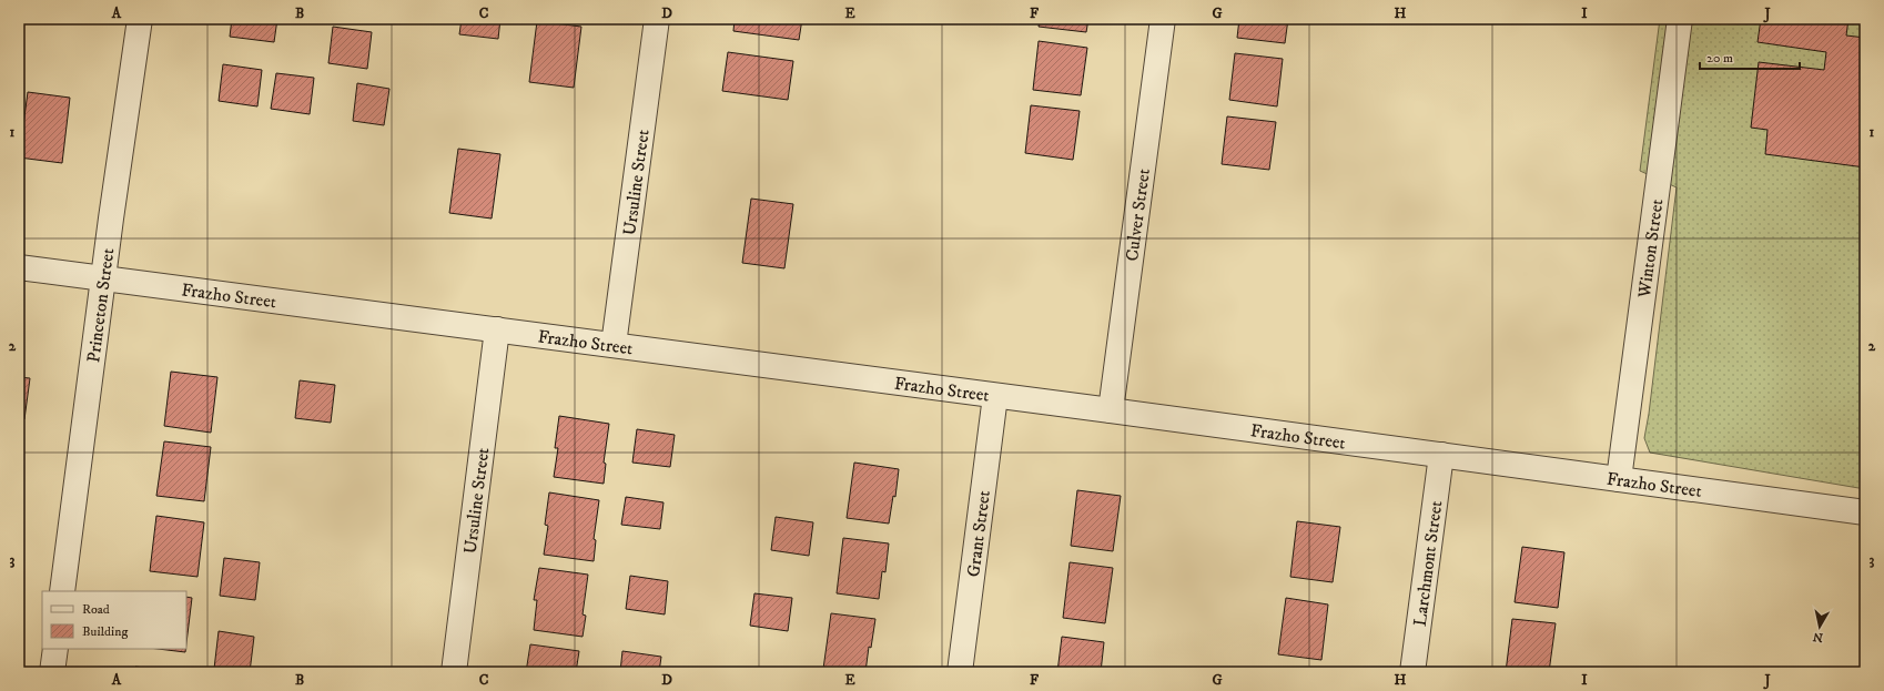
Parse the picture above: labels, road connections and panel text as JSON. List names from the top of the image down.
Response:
{
  "streets": {
    "street": [
      "Ursuline Street",
      "Culver Street",
      "Winton Street",
      "Frazho Street",
      "Princeton Street",
      "Grant Street",
      "Larchmont Street"
    ]
  },
  "crossings": [
    ["Ursuline Street", "Frazho Street"],
    ["Culver Street", "Frazho Street"],
    ["Winton Street", "Frazho Street"],
    ["Frazho Street", "Princeton Street"],
    ["Frazho Street", "Grant Street"],
    ["Frazho Street", "Larchmont Street"]
  ],
  "legend": ["Road", "Building"],
  "scale_bar": "20 m",
  "north": "bottom",
  "grid": {
    "columns": [
      "A",
      "B",
      "C",
      "D",
      "E",
      "F",
      "G",
      "H",
      "I",
      "J"
    ],
    "rows": ["1", "2", "3"]
  }
}
